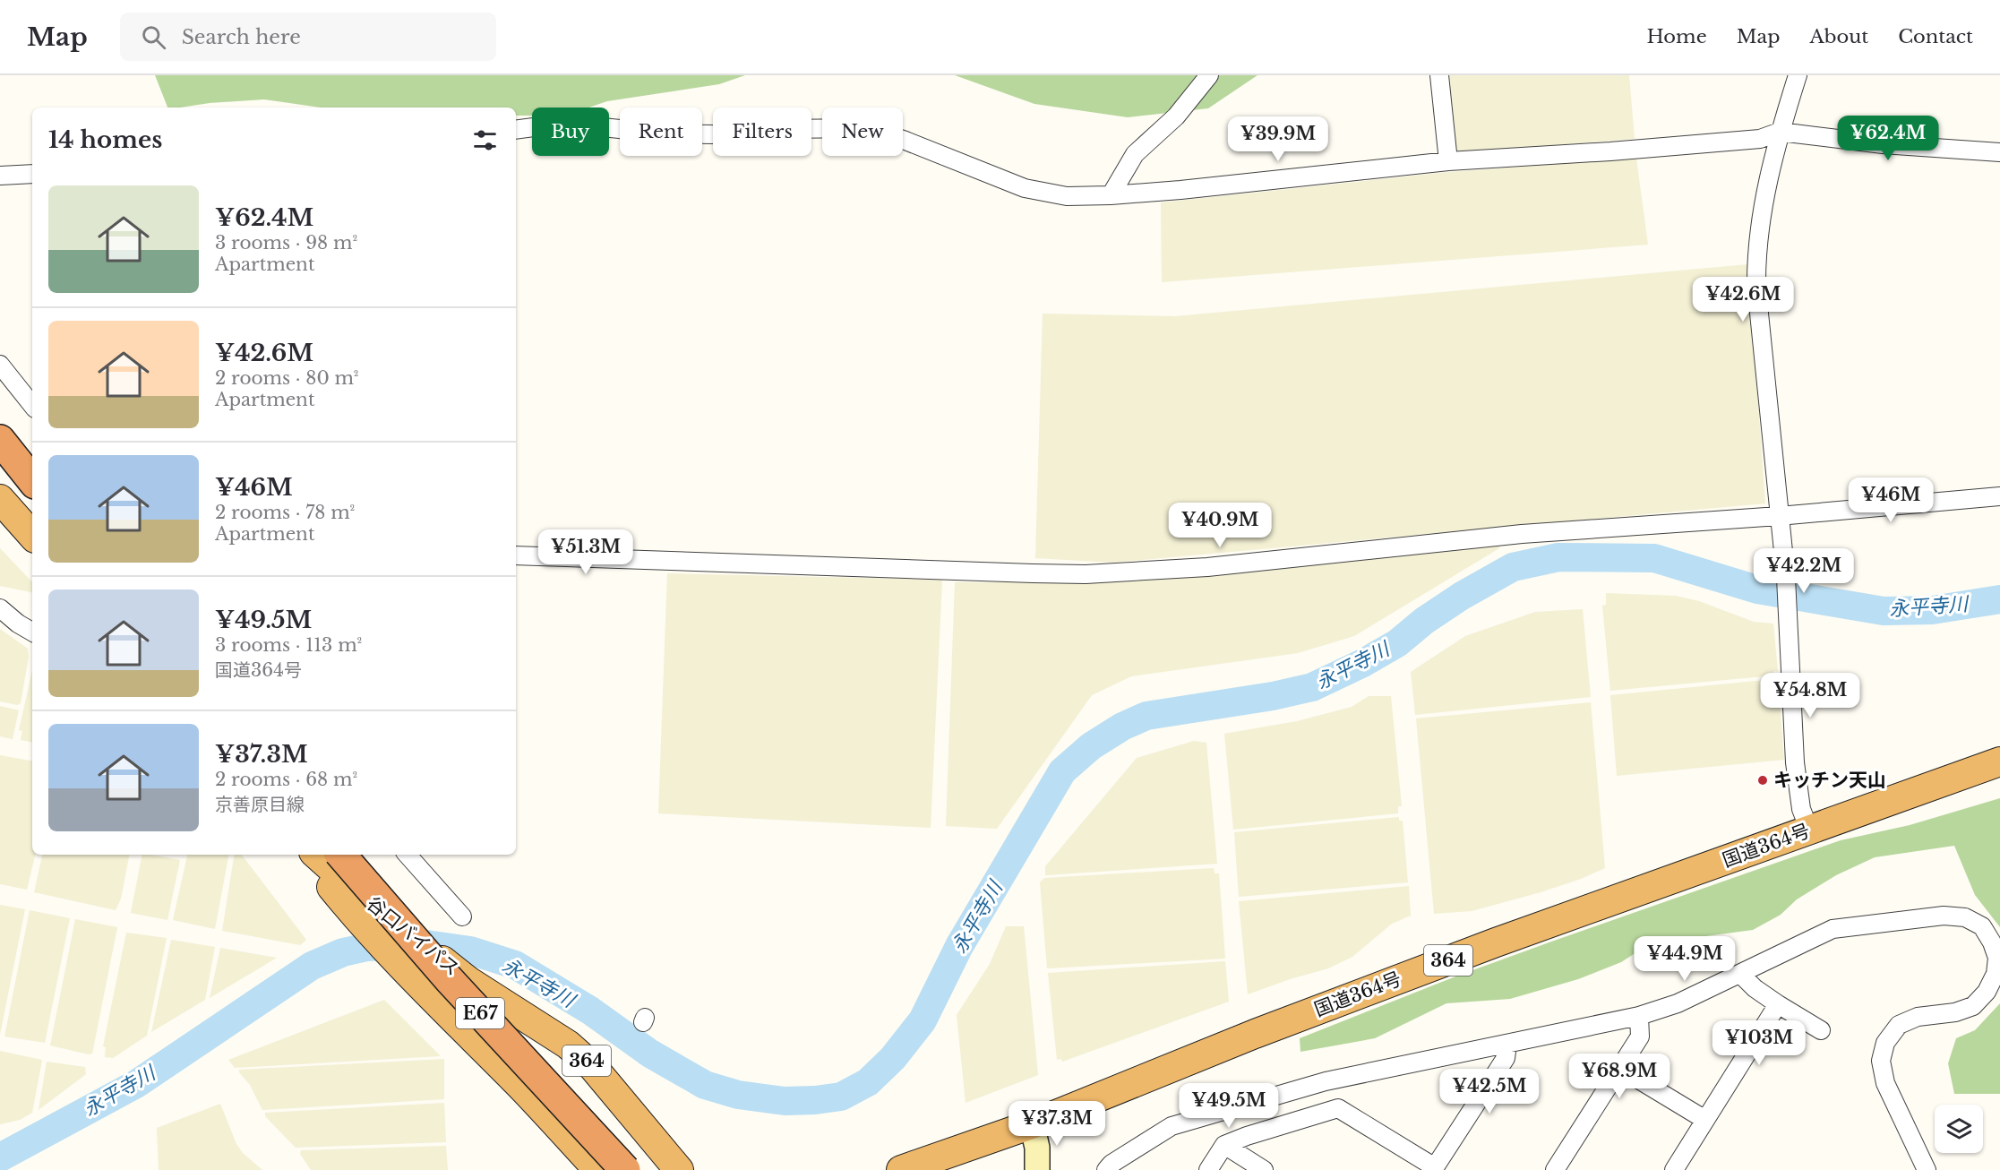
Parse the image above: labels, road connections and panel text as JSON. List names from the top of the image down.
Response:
{
  "streets": {
    "highway": [
      "国道364号",
      "谷口バイパス",
      "364",
      "E67"
    ]
  },
  "water": ["永平寺川"],
  "places": ["キッチン天山"],
  "page": {
    "header": "Map",
    "search": "Search here",
    "nav": [
      "Home",
      "Map",
      "About",
      "Contact"
    ],
    "chip": [
      "Buy",
      "Rent",
      "Filters",
      "New"
    ],
    "heading": "14 homes",
    "price": [
      "¥62.4M",
      "¥39.9M",
      "¥42.6M",
      "¥46M",
      "¥40.9M",
      "¥51.3M",
      "¥42.2M",
      "¥54.8M",
      "¥44.9M",
      "¥103M",
      "¥68.9M",
      "¥42.5M",
      "¥49.5M",
      "¥37.3M"
    ],
    "list": [
      {
        "name": "¥62.4M",
        "note": "3 rooms · 98 m² · Apartment"
      },
      {
        "name": "¥42.6M",
        "note": "2 rooms · 80 m² · Apartment"
      },
      {
        "name": "¥46M",
        "note": "2 rooms · 78 m² · Apartment"
      },
      {
        "name": "¥49.5M",
        "note": "3 rooms · 113 m² · 国道364号"
      },
      {
        "name": "¥37.3M",
        "note": "2 rooms · 68 m² · 京善原目線"
      }
    ]
  }
}
